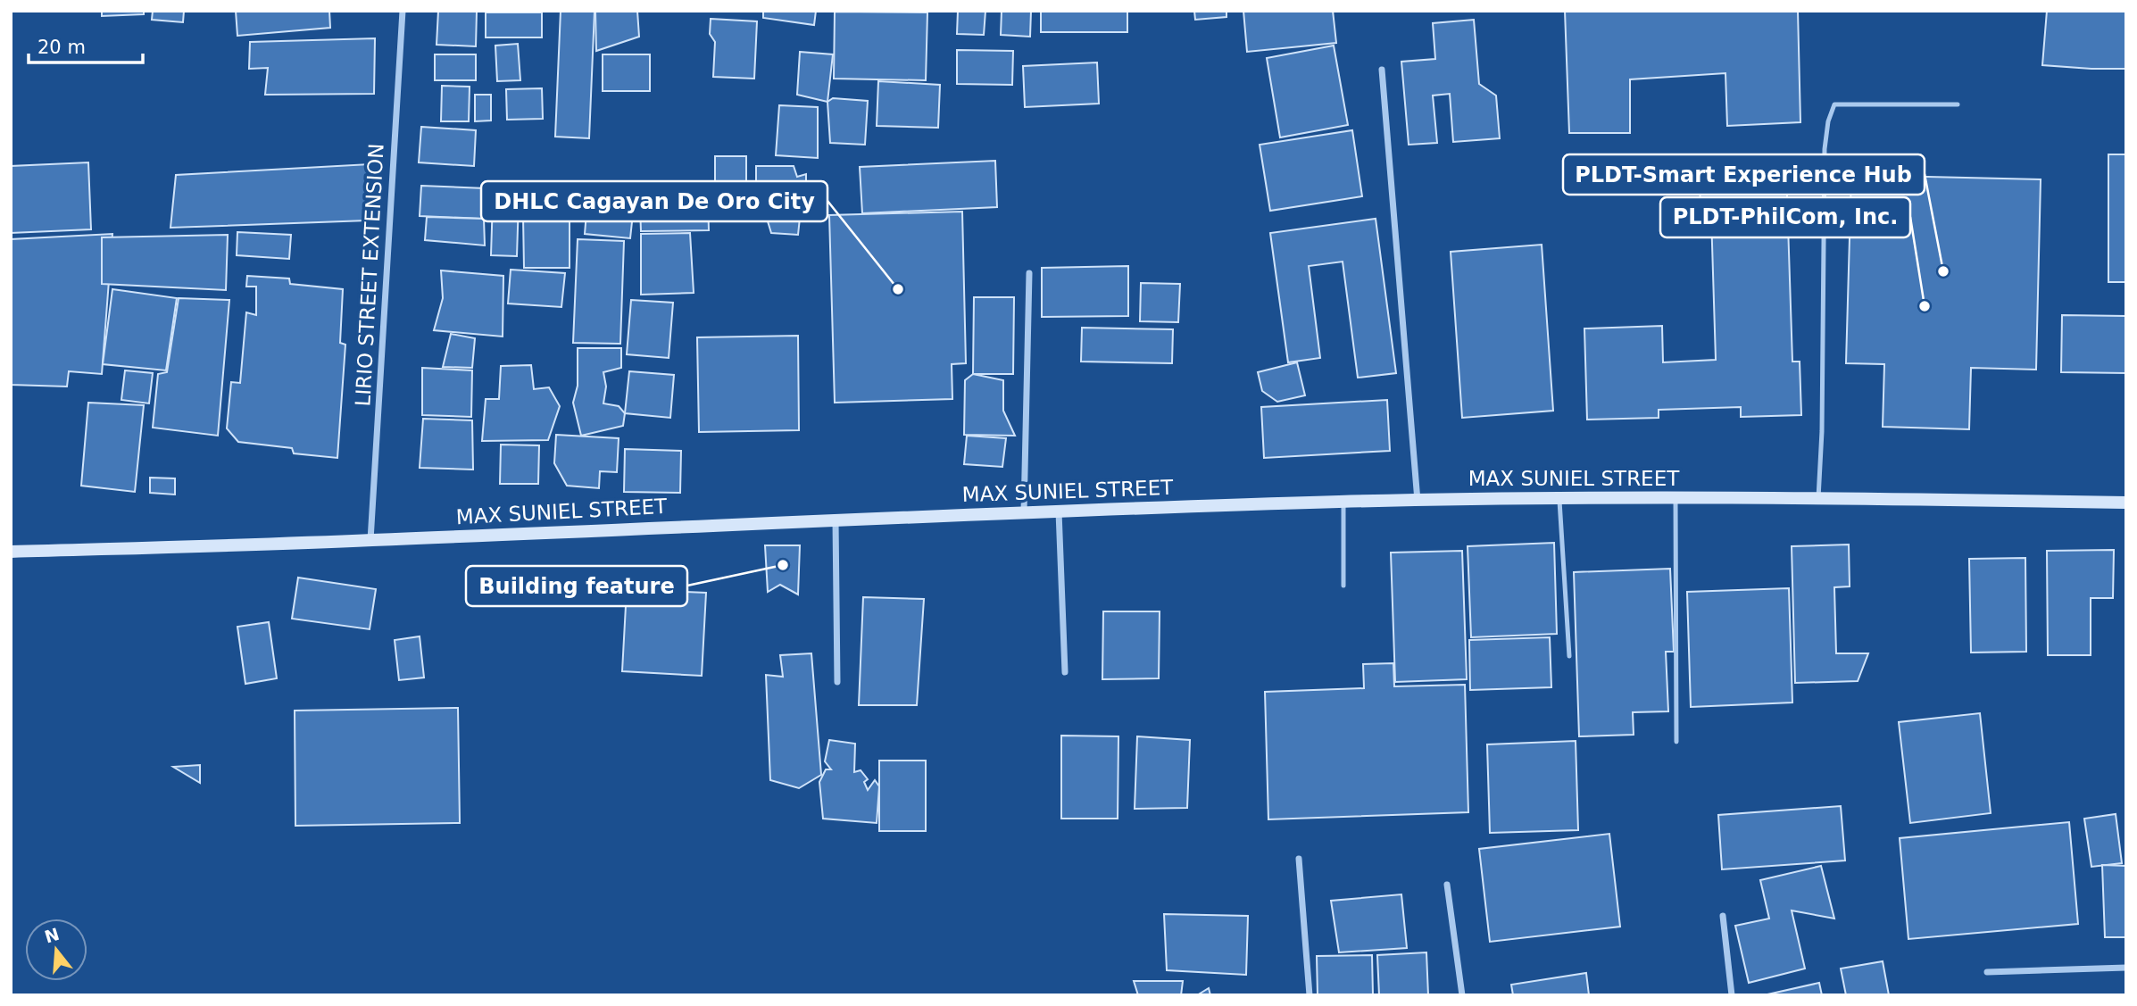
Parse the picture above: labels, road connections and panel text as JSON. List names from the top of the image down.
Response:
{
  "streets": {
    "main road": ["MAX SUNIEL STREET"],
    "street": ["LIRIO STREET EXTENSION"]
  },
  "crossings": [
    ["LIRIO STREET EXTENSION", "MAX SUNIEL STREET"]
  ],
  "places": [
    "PLDT-Smart Experience Hub",
    "DHLC Cagayan De Oro City",
    "PLDT-PhilCom, Inc.",
    "Building feature"
  ],
  "scale_bar": "20 m",
  "north": "top"
}
